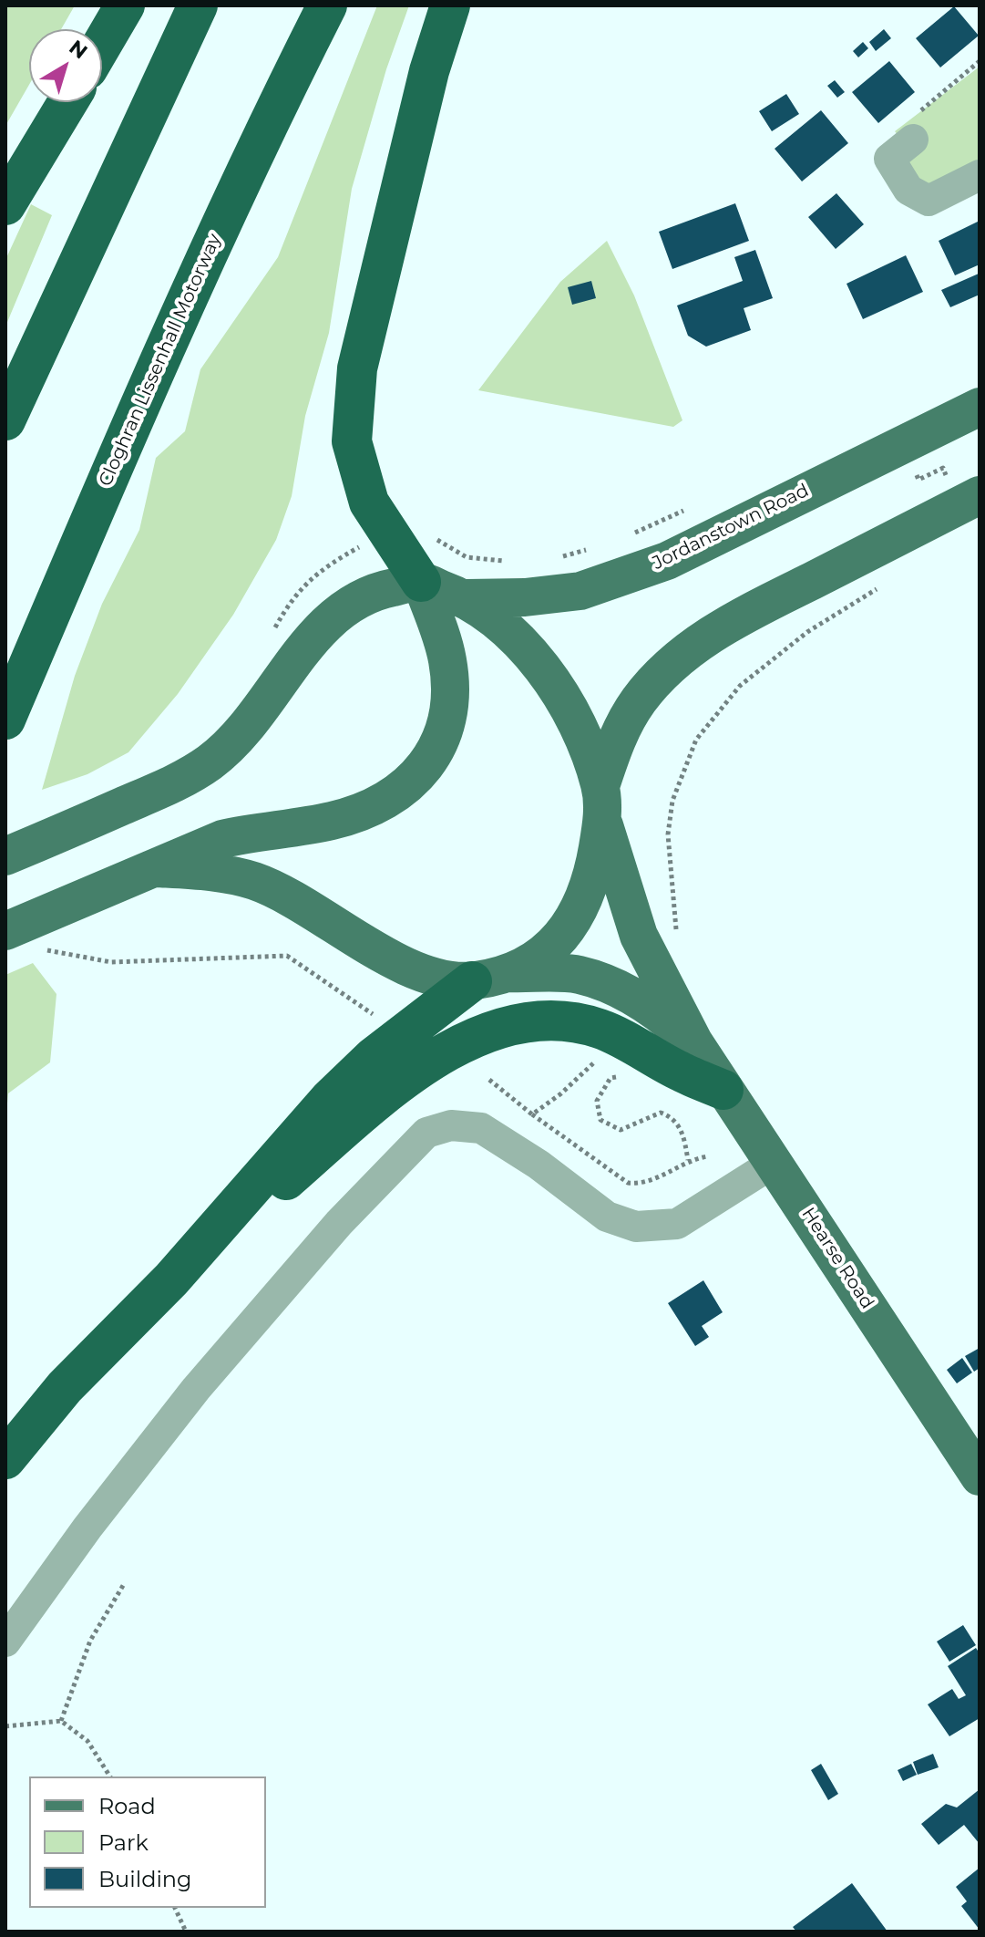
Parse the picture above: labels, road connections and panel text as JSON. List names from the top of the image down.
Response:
{
  "streets": {
    "highway": ["Cloghran Lissenhall Motorway"],
    "main road": ["Jordanstown Road", "Hearse Road"]
  },
  "crossings": [
    ["Jordanstown Road", "Hearse Road"]
  ],
  "legend": ["Road", "Park", "Building"],
  "north": "top right"
}
